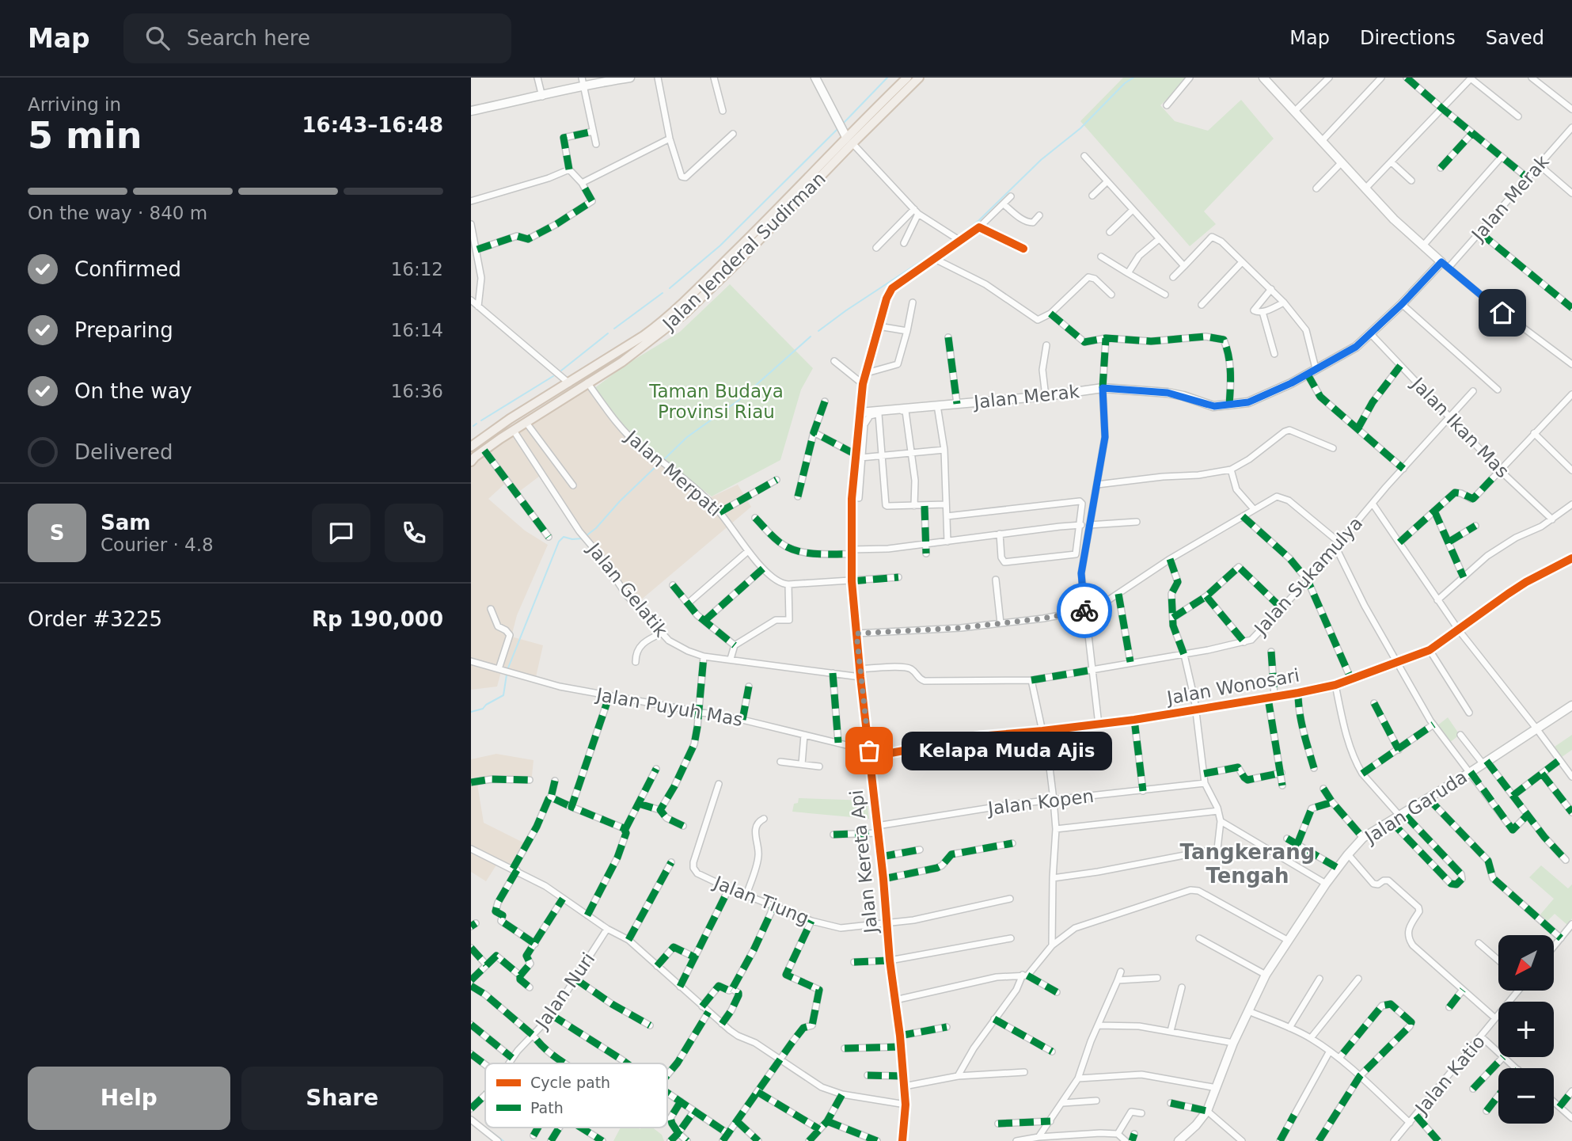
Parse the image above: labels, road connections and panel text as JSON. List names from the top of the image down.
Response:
{
  "streets": {
    "main road": ["Jalan Jenderal Sudirman"],
    "street": [
      "Jalan Merak",
      "Jalan Ikan Mas",
      "Jalan Merpati",
      "Jalan Sukamulya",
      "Jalan Gelatik",
      "Jalan Wonosari",
      "Jalan Puyuh Mas",
      "Jalan Kopen",
      "Jalan Garuda",
      "Jalan Kereta Api",
      "Jalan Tiung",
      "Jalan Nuri",
      "Jalan Katio"
    ]
  },
  "crossings": [
    ["Jalan Merak", "Jalan Ikan Mas"],
    ["Jalan Merak", "Jalan Kereta Api"],
    ["Jalan Jenderal Sudirman", "Jalan Merpati"],
    ["Jalan Jenderal Sudirman", "Jalan Gelatik"],
    ["Jalan Ikan Mas", "Jalan Sukamulya"],
    ["Jalan Sukamulya", "Jalan Gelatik"],
    ["Jalan Gelatik", "Jalan Kereta Api"],
    ["Jalan Wonosari", "Jalan Puyuh Mas"],
    ["Jalan Wonosari", "Jalan Kereta Api"],
    ["Jalan Puyuh Mas", "Jalan Kereta Api"],
    ["Jalan Kopen", "Jalan Kereta Api"],
    ["Jalan Kereta Api", "Jalan Tiung"]
  ],
  "districts": ["Tangkerang Tengah"],
  "parks": ["Taman Budaya Provinsi Riau"],
  "places": ["Kelapa Muda Ajis"],
  "legend": ["Cycle path", "Path"],
  "north": "bottom left",
  "page": {
    "header": "Map",
    "search": "Search here",
    "nav": ["Map", "Directions", "Saved"],
    "heading": ["5 min", "Arriving in", "16:43–16:48"],
    "panel": [
      "Sam",
      "Courier · 4.8",
      "Order #3225",
      "Rp 190,000"
    ],
    "bar": "On the way · 840 m",
    "list": [
      ["Confirmed", "16:12"],
      ["Preparing", "16:14"],
      ["On the way", "16:36"],
      "Delivered"
    ],
    "round": "S",
    "bubble": "Kelapa Muda Ajis",
    "map_buttons": ["+", "−"],
    "buttons": ["Help", "Share"]
  }
}
